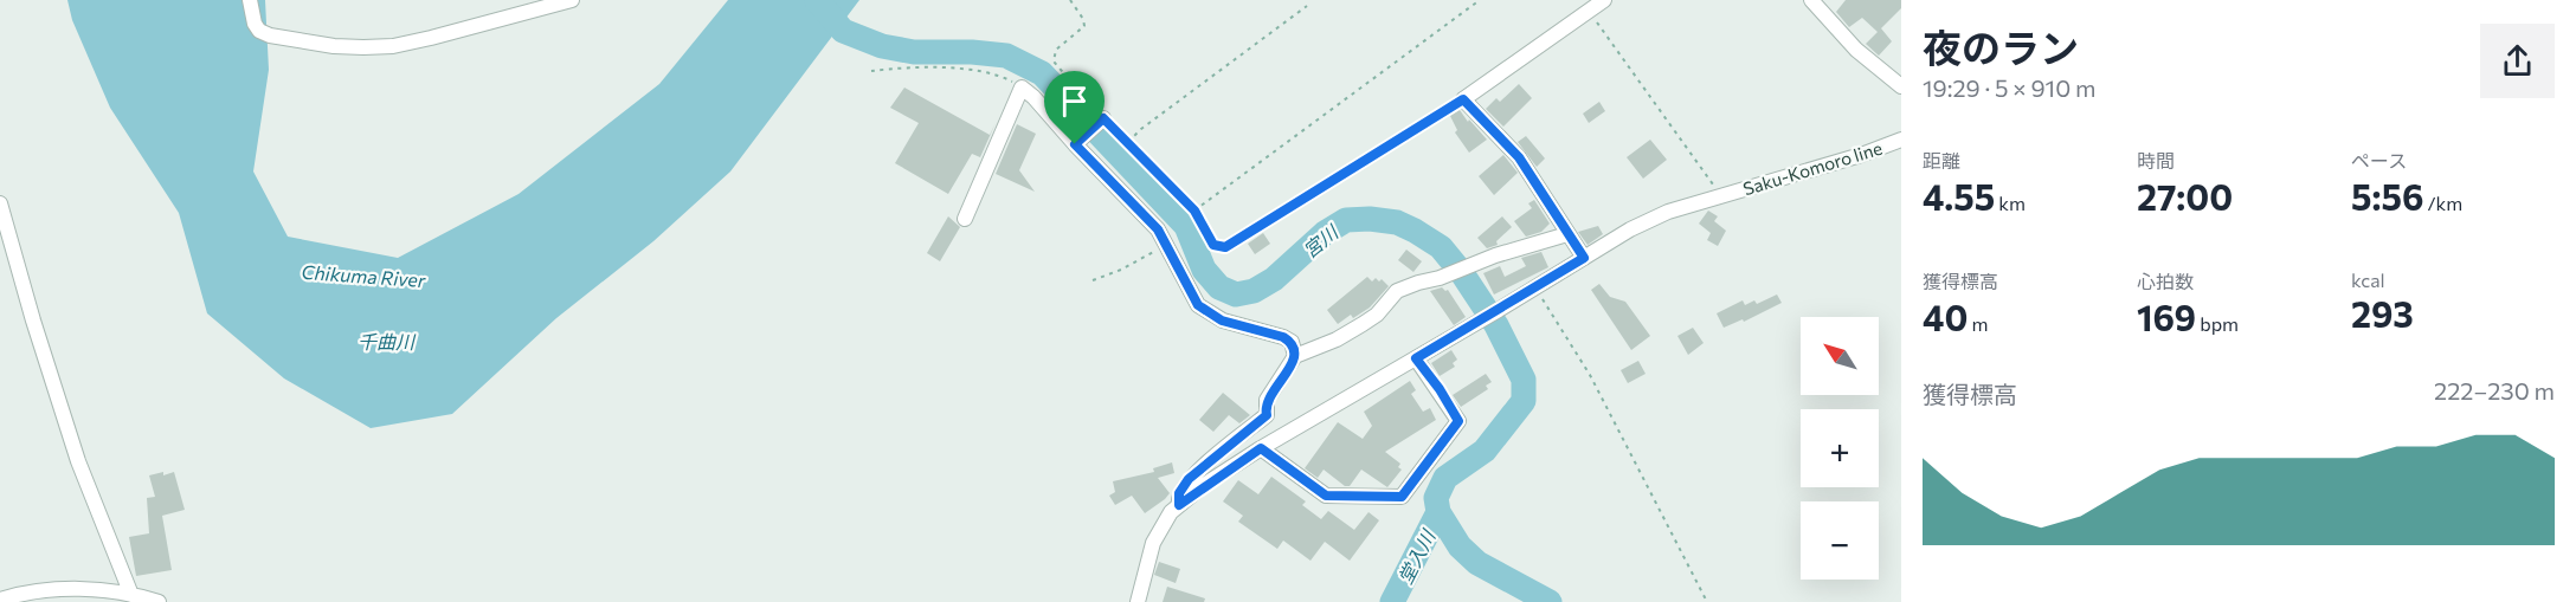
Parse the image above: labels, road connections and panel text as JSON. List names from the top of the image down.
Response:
{
  "streets": {
    "street": ["Saku-Komoro line"]
  },
  "water": [
    "宮川",
    "Chikuma River",
    "千曲川",
    "堂入川"
  ],
  "north": "top left",
  "page": {
    "heading": ["夜のラン", "19:29 · 5 × 910 m"],
    "stats": [
      ["距離", "4.55 km"],
      ["時間", "27:00"],
      ["ペース", "5:56 /km"],
      ["獲得標高", "40 m"],
      ["心拍数", "169 bpm"],
      ["kcal", "293"]
    ],
    "map_buttons": ["+", "−"],
    "chart": ["獲得標高", "222–230 m"]
  }
}
